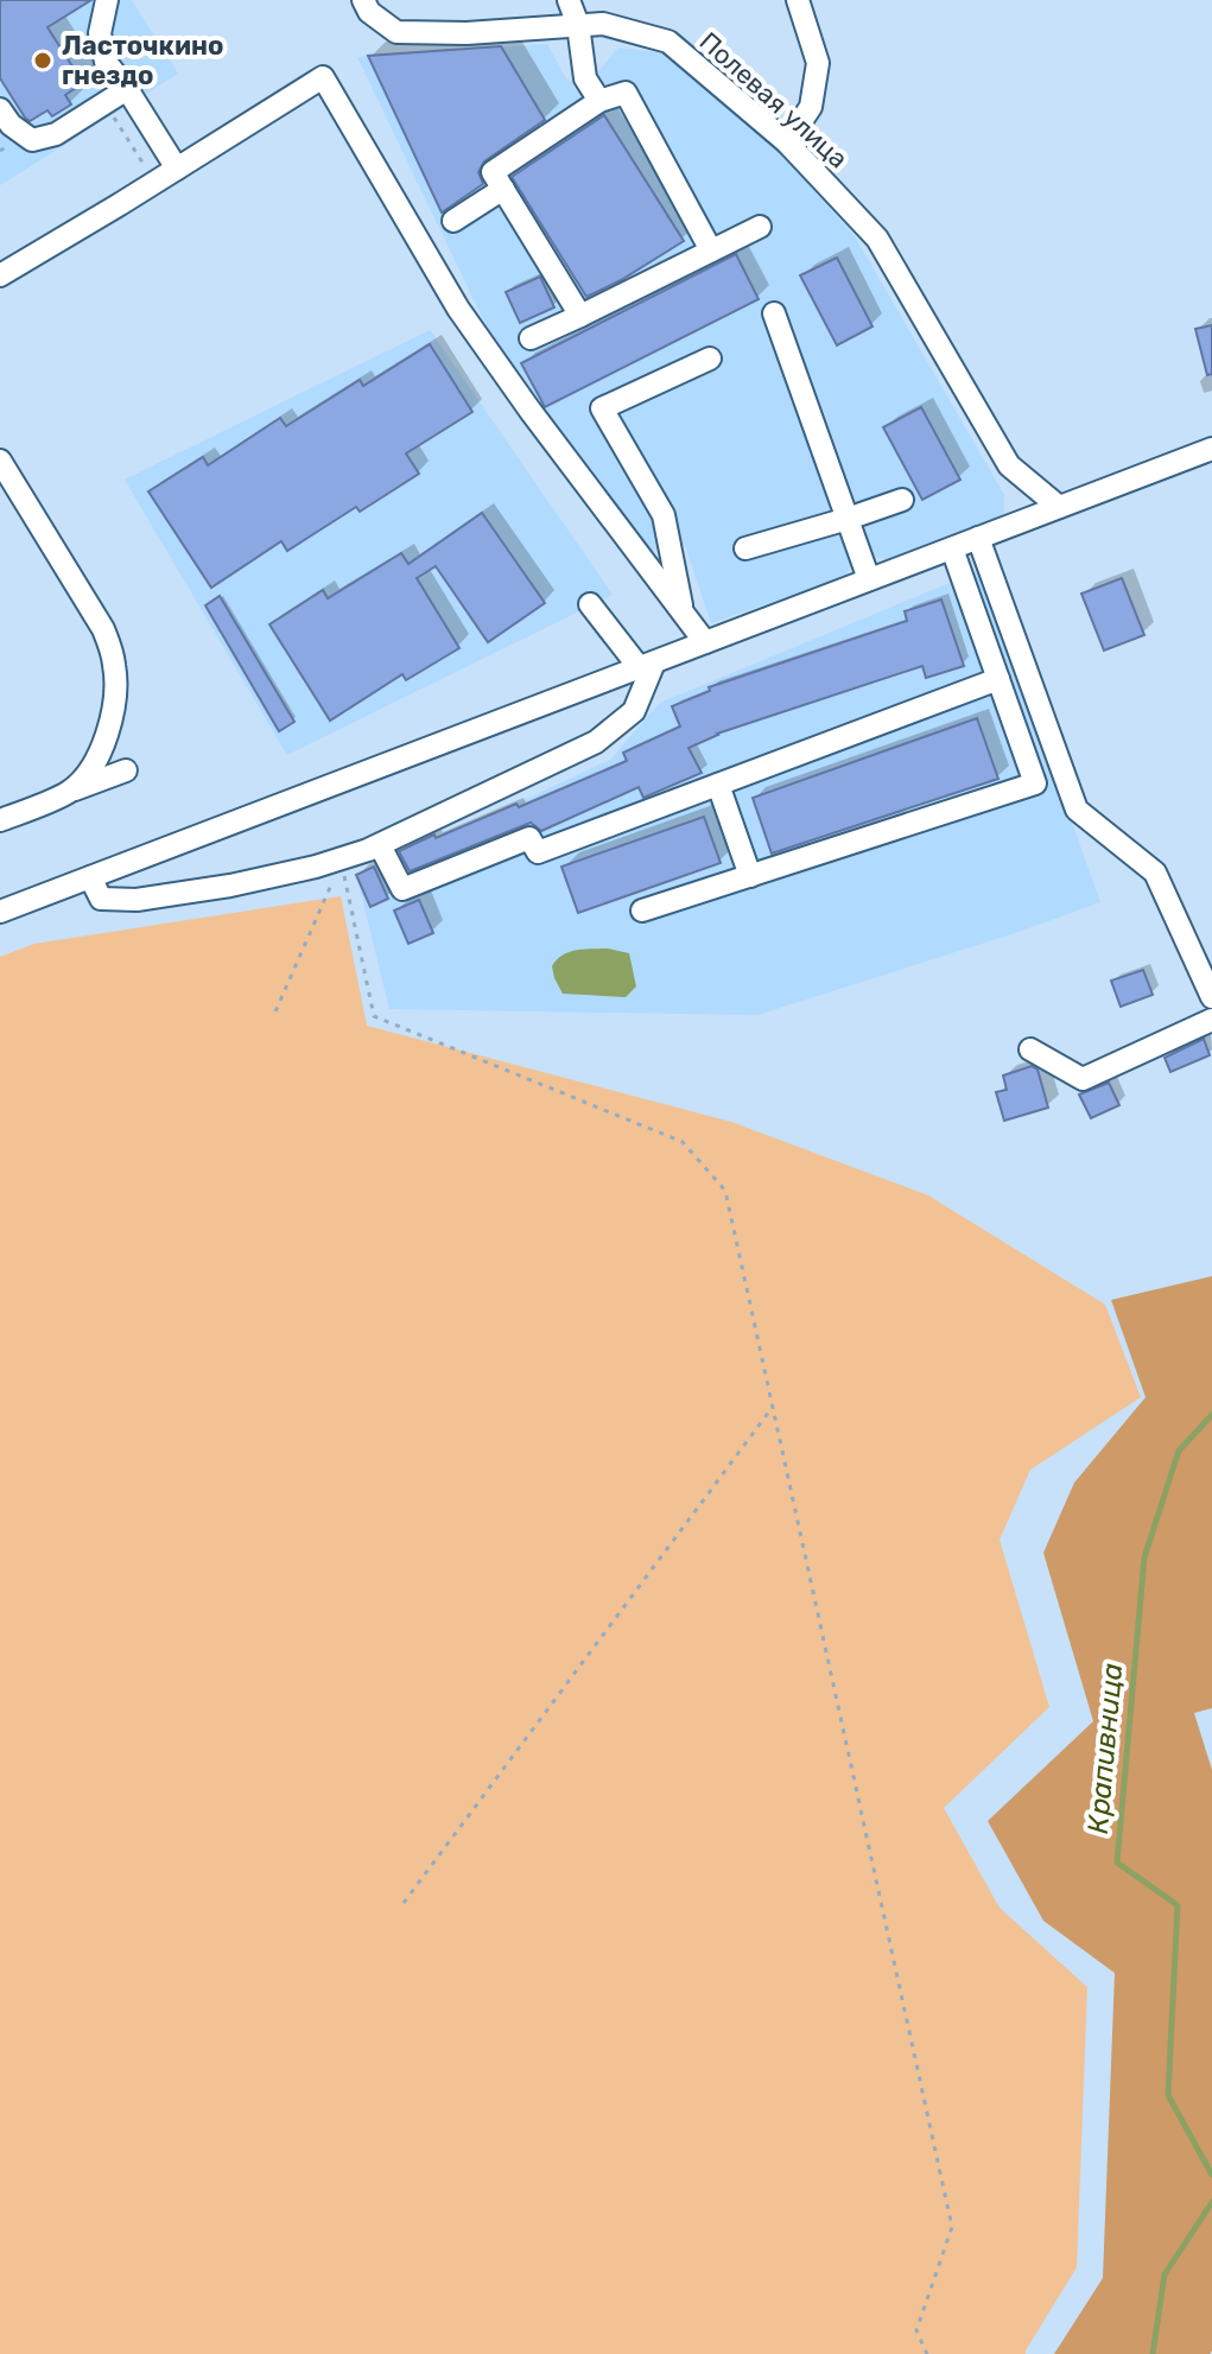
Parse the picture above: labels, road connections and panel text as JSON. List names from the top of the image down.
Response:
{
  "streets": {
    "street": ["Полевая улица"]
  },
  "water": ["Крапивница"],
  "places": ["Ласточкино гнездо"]
}
